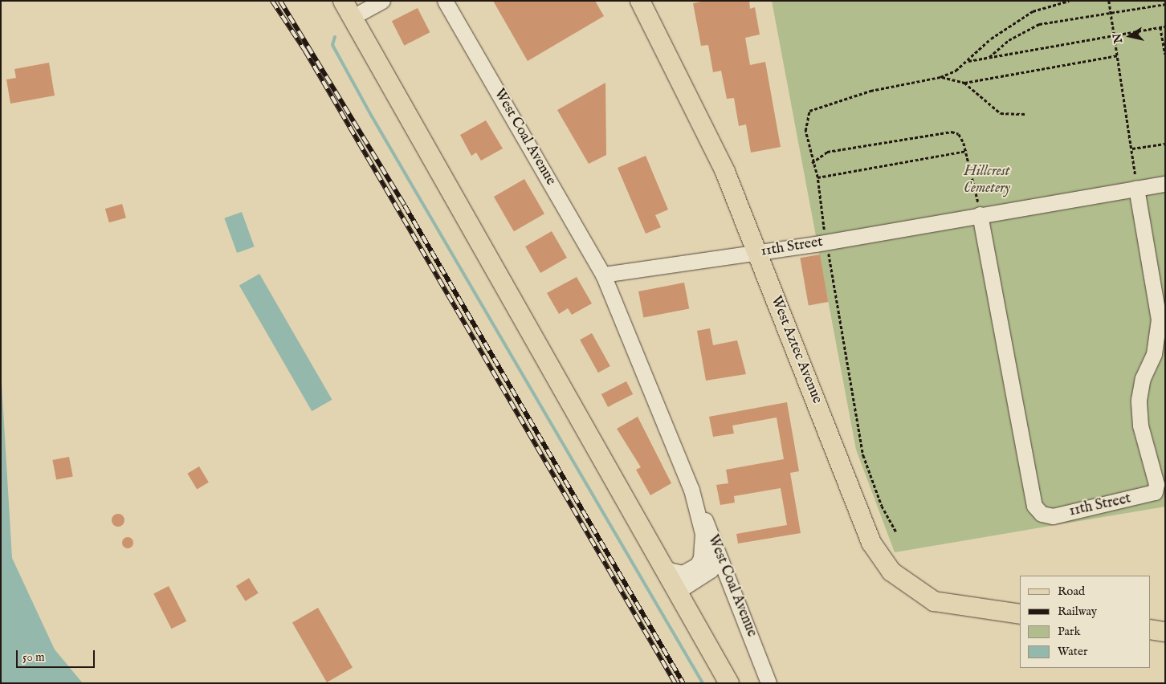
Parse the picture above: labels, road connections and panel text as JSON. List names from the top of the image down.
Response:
{
  "streets": {
    "main road": ["West Aztec Avenue"],
    "street": ["West Coal Avenue", "11th Street"]
  },
  "crossings": [
    ["West Coal Avenue", "11th Street"],
    ["11th Street", "West Aztec Avenue"]
  ],
  "parks": ["Hillcrest Cemetery"],
  "legend": [
    "Road",
    "Railway",
    "Park",
    "Water"
  ],
  "scale_bar": "50 m",
  "north": "left"
}
